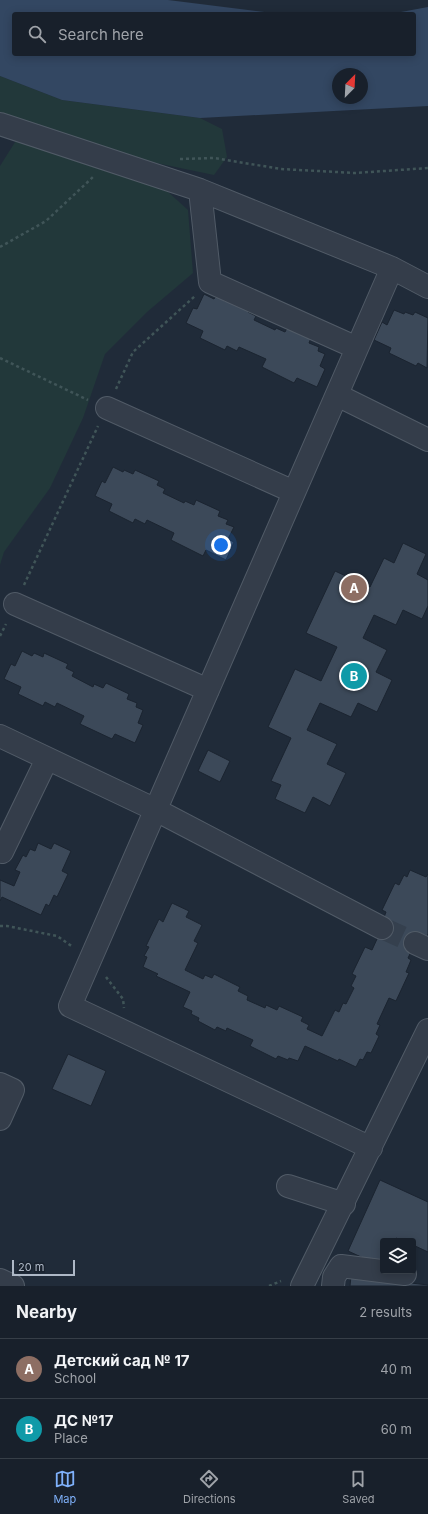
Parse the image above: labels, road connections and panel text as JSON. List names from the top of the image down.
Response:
{
  "scale_bar": "20 m",
  "north": "top right",
  "page": {
    "search": "Search here",
    "pins": ["A", "B"],
    "scale": "20 m",
    "heading": ["Nearby", "2 results"],
    "list": [
      {
        "mark": "A",
        "name": "Детский сад № 17",
        "note": "School",
        "value": "40 m"
      },
      {
        "mark": "B",
        "name": "ДС №17",
        "note": "Place",
        "value": "60 m"
      }
    ],
    "nav": ["Map", "Directions", "Saved"]
  }
}
